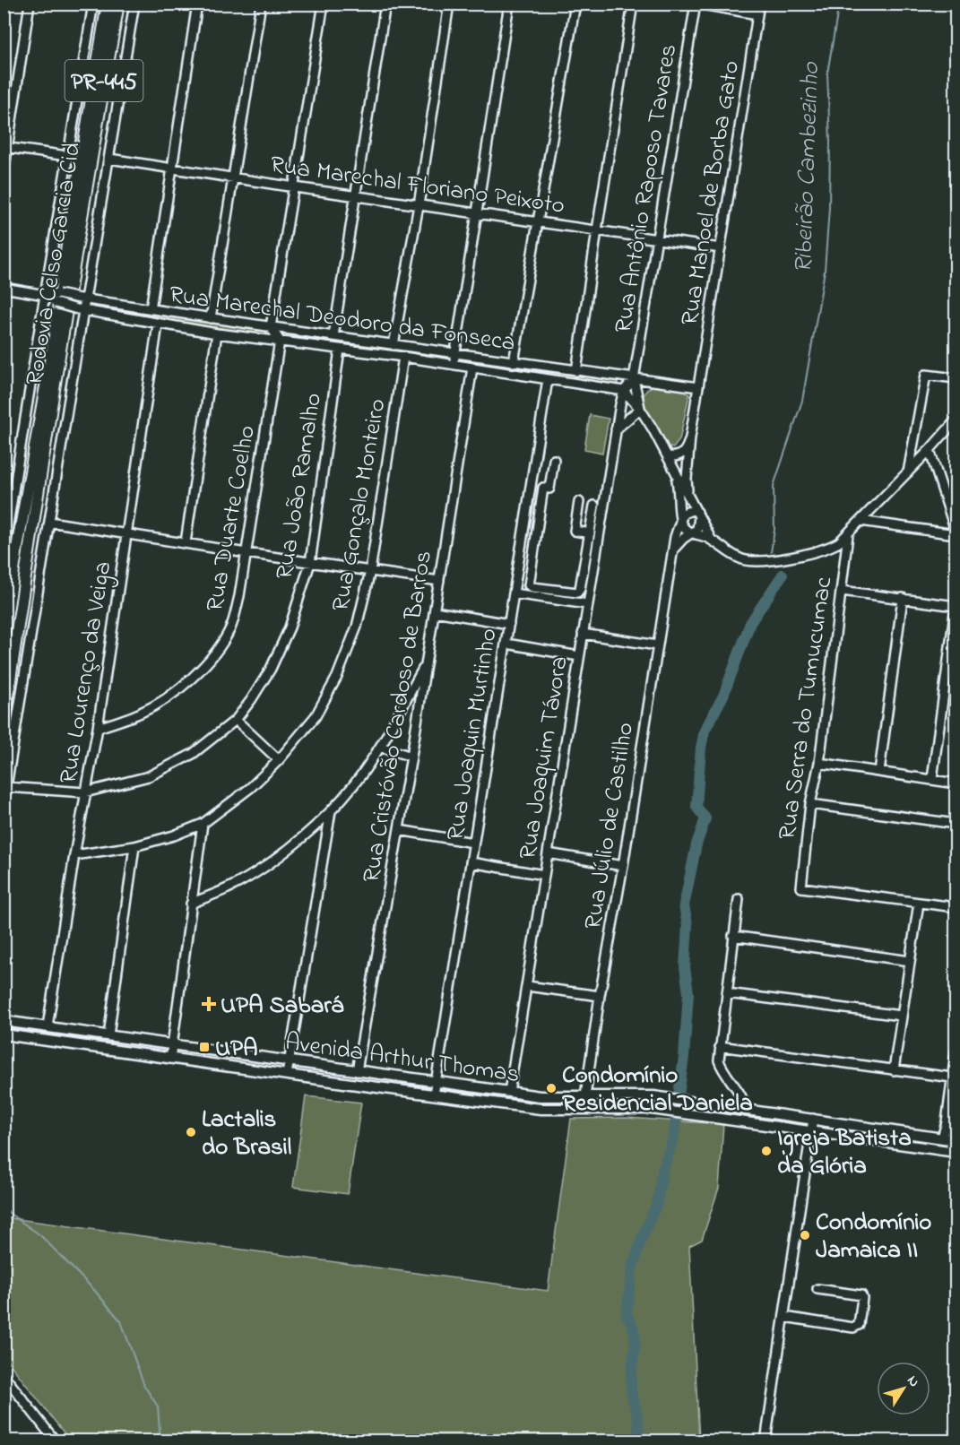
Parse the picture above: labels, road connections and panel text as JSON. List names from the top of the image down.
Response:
{
  "streets": {
    "highway": ["PR-445", "Rodovia Celso Garcia Cid"],
    "main road": ["Avenida Arthur Thomas"],
    "street": [
      "Rua Marechal Floriano Peixoto",
      "Rua Antônio Raposo Tavares",
      "Rua Manoel de Borba Gato",
      "Rua Marechal Deodoro da Fonseca",
      "Rua João Ramalho",
      "Rua Gonçalo Monteiro",
      "Rua Duarte Coelho",
      "Rua Lourenço da Veiga",
      "Rua Serra do Tumucumac",
      "Rua Cristóvão Cardoso de Barros",
      "Rua Joaquin Murtinho",
      "Rua Joaquim Távora",
      "Rua Júlio de Castilho"
    ]
  },
  "crossings": [
    ["PR-445", "Rua Marechal Floriano Peixoto"],
    ["PR-445", "Rua Marechal Deodoro da Fonseca"],
    ["PR-445", "Rua João Ramalho"],
    ["Rua Marechal Floriano Peixoto", "Rua Antônio Raposo Tavares"],
    ["Rua Marechal Floriano Peixoto", "Rua Manoel de Borba Gato"],
    ["Rua Antônio Raposo Tavares", "Rua Marechal Deodoro da Fonseca"],
    ["Rua Antônio Raposo Tavares", "Rua Joaquim Távora"],
    ["Rua Manoel de Borba Gato", "Rua Marechal Deodoro da Fonseca"],
    ["Rua Marechal Deodoro da Fonseca", "Rua Joaquim Távora"],
    ["Rua João Ramalho", "Rua Lourenço da Veiga"],
    ["Rua Gonçalo Monteiro", "Rua Lourenço da Veiga"],
    ["Rua Duarte Coelho", "Rua Lourenço da Veiga"],
    ["Rua Lourenço da Veiga", "Avenida Arthur Thomas"],
    ["Rua Cristóvão Cardoso de Barros", "Avenida Arthur Thomas"],
    ["Rua Joaquin Murtinho", "Avenida Arthur Thomas"],
    ["Rua Joaquim Távora", "Avenida Arthur Thomas"],
    ["Rua Júlio de Castilho", "Avenida Arthur Thomas"]
  ],
  "water": ["Ribeirão Cambezinho"],
  "places": {
    "health": ["UPA Sabará"],
    "transit": ["UPA"],
    "other": [
      "Condomínio Residencial Daniela",
      "Lactalis do Brasil",
      "Igreja Batista da Glória",
      "Condomínio Jamaica II"
    ]
  },
  "north": "top right"
}
